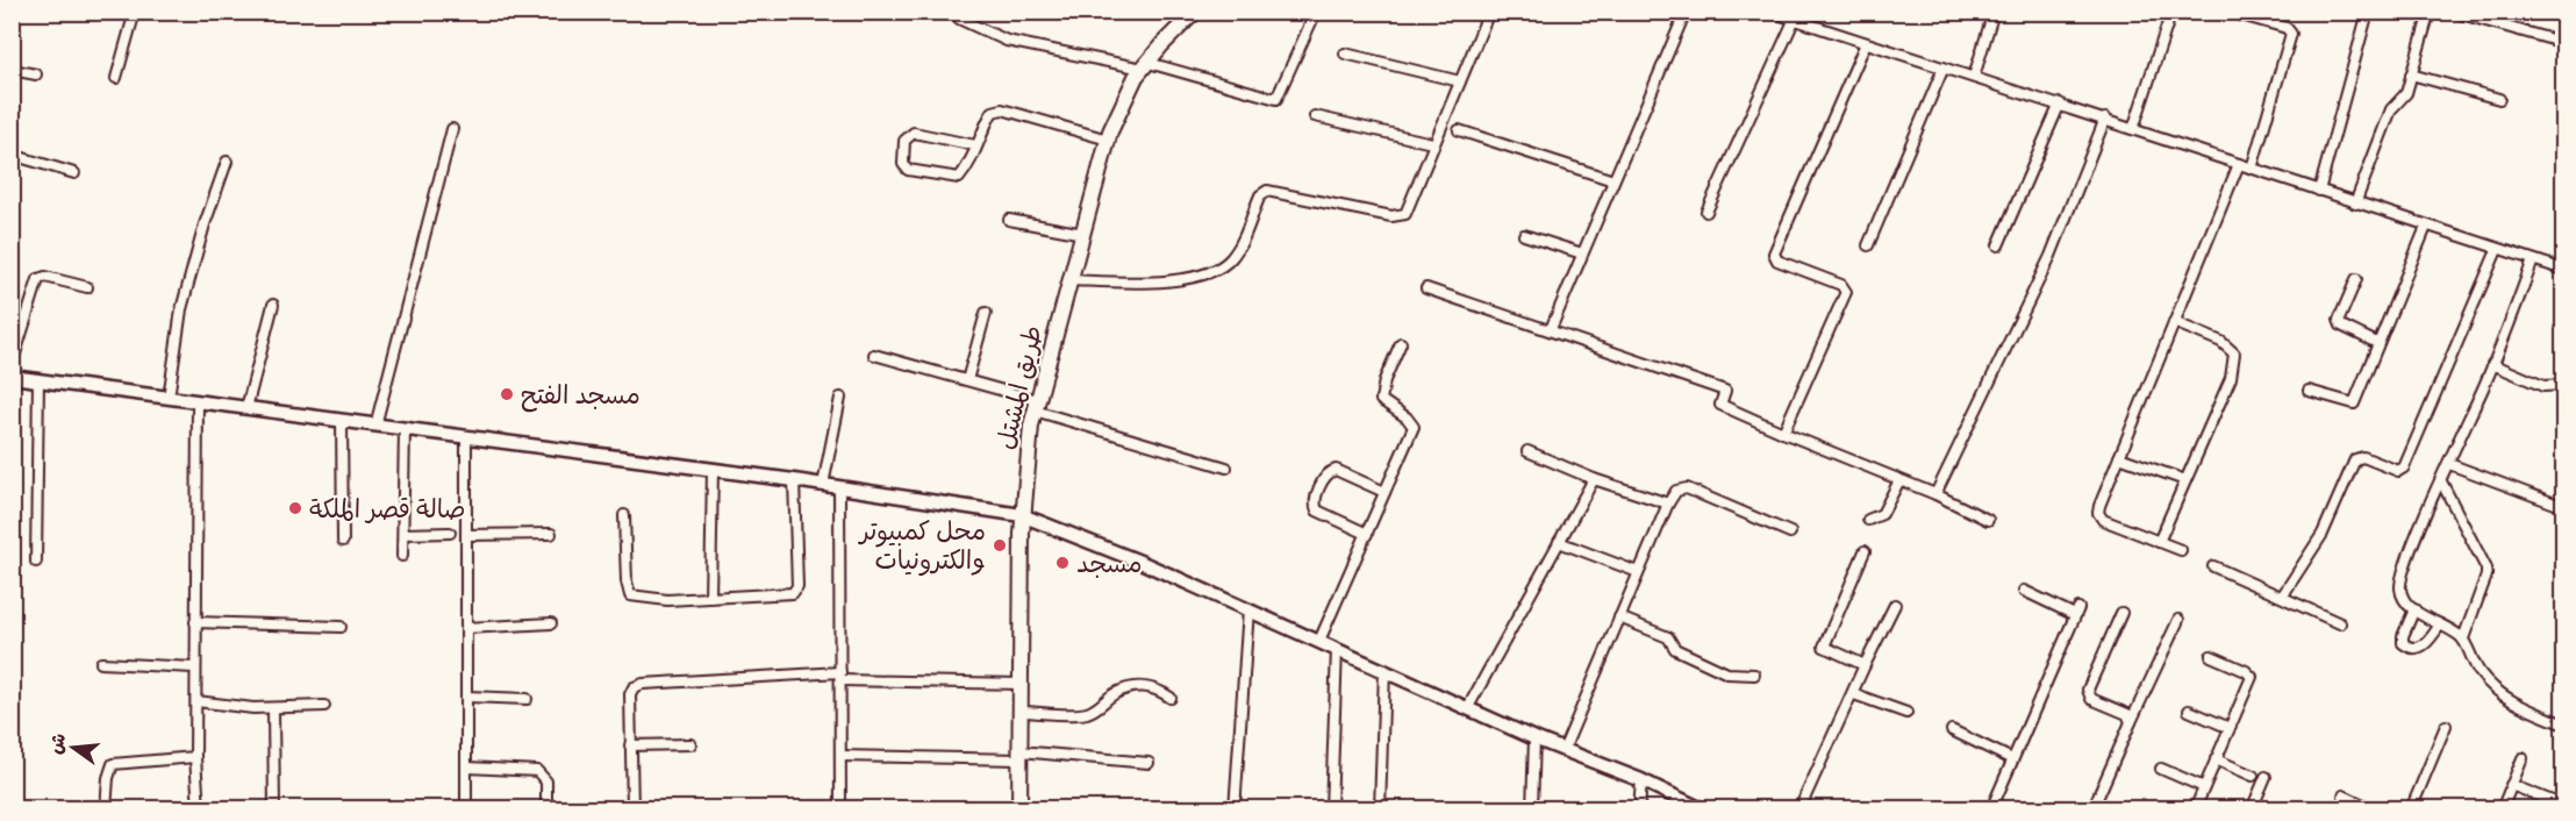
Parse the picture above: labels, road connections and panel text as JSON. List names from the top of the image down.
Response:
{
  "streets": {
    "main road": ["طريق المشتل"]
  },
  "places": [
    "مسجد الفتح",
    "صالة قصر الملكة",
    "محل كمبيوتر والكترونيات",
    "مسجد"
  ],
  "north": "left"
}
